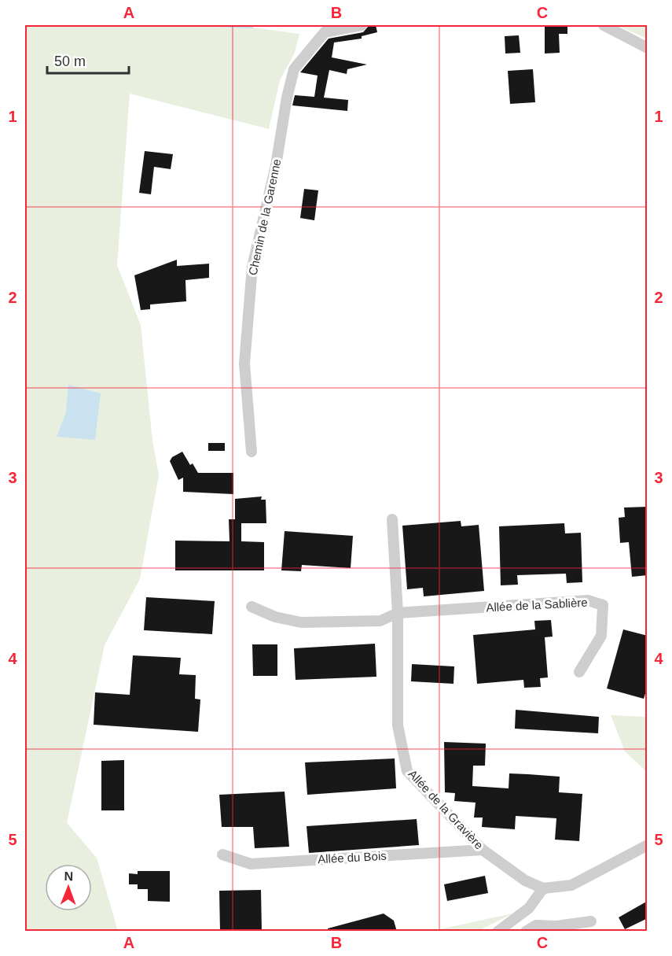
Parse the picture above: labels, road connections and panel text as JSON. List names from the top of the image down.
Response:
{
  "streets": {
    "street": [
      "Chemin de la Garenne",
      "Allée de la Sablière",
      "Allée de la Gravière",
      "Allée du Bois"
    ]
  },
  "crossings": [
    ["Allée de la Sablière", "Allée de la Gravière"],
    ["Allée de la Gravière", "Allée du Bois"]
  ],
  "scale_bar": "50 m",
  "north": "top",
  "grid": {
    "columns": ["A", "B", "C"],
    "rows": [
      "1",
      "2",
      "3",
      "4",
      "5"
    ]
  }
}
